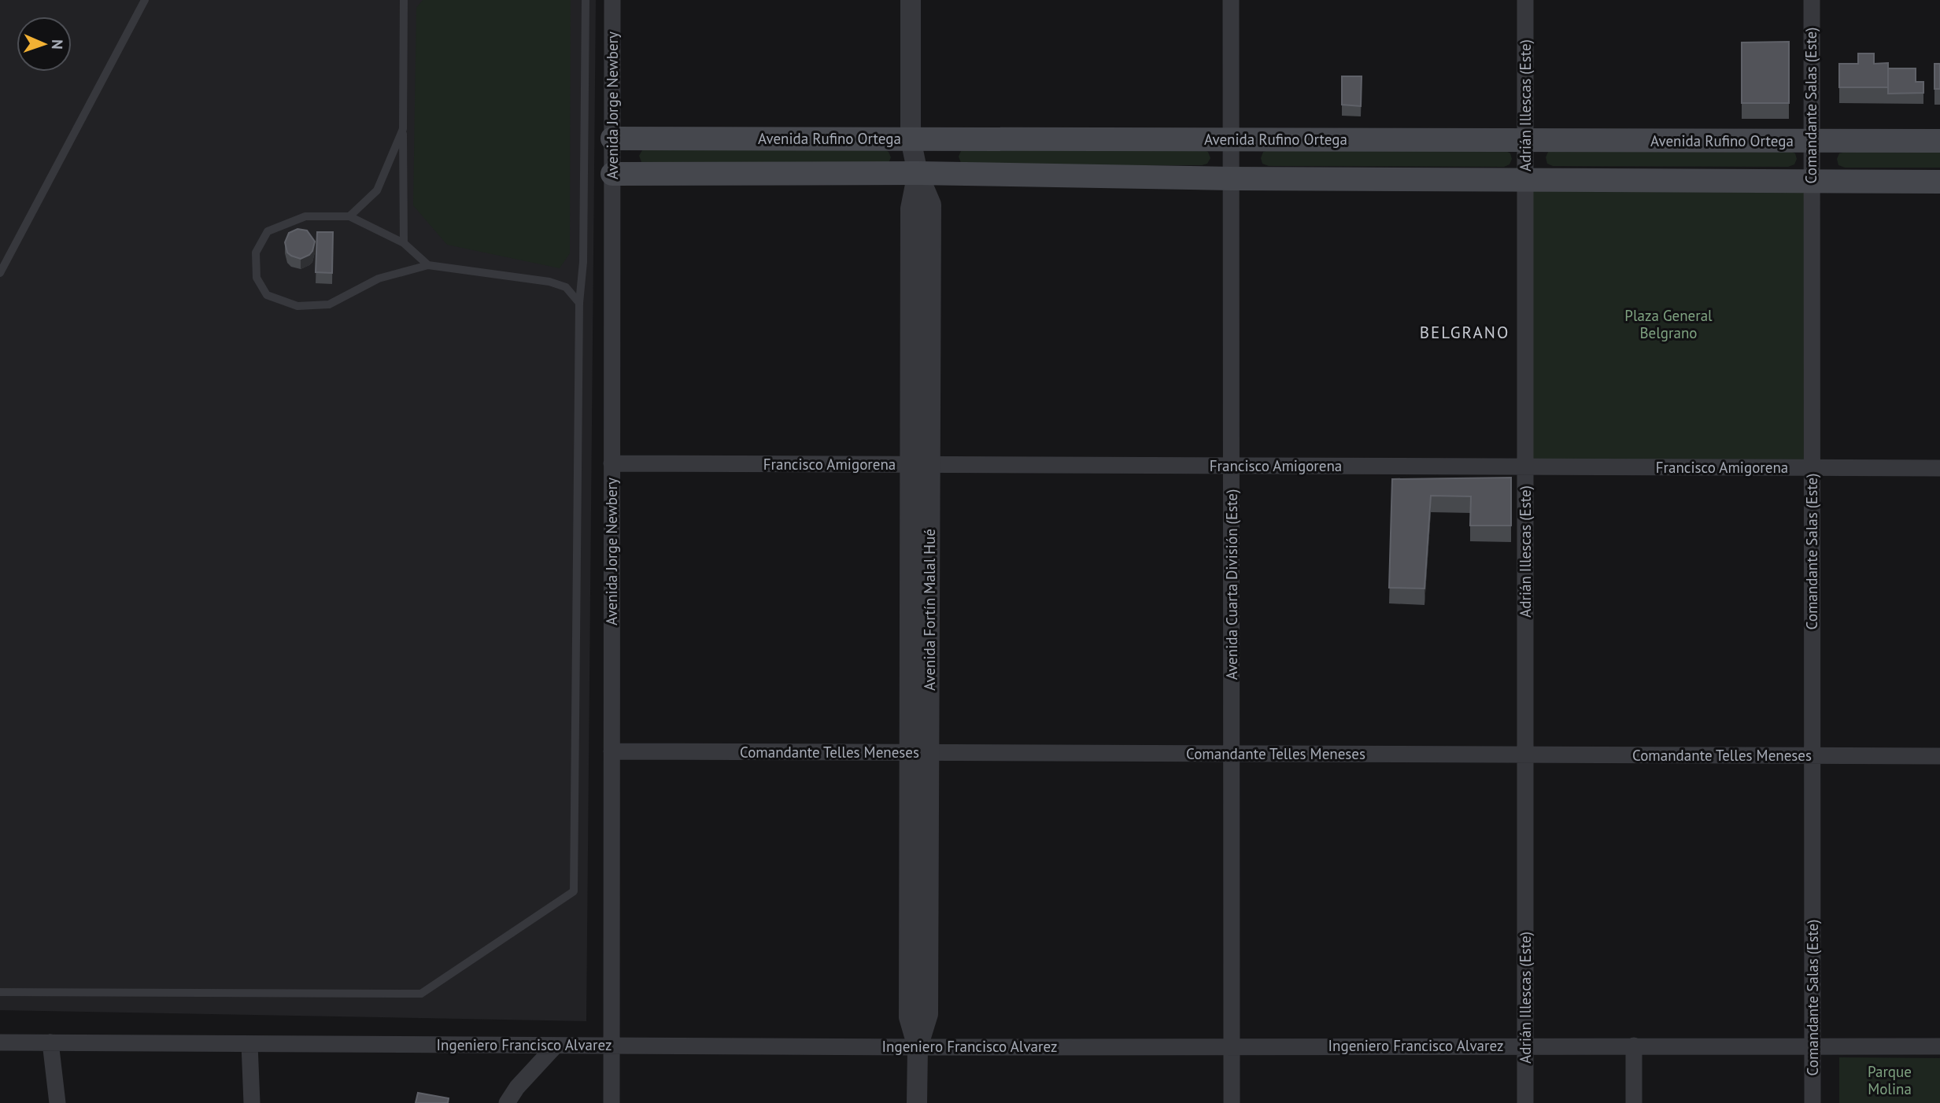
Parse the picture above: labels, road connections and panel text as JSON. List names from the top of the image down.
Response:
{
  "streets": {
    "main road": ["Avenida Rufino Ortega"],
    "street": [
      "Avenida Jorge Newbery",
      "Adrián Illescas (Este)",
      "Comandante Salas (Este)",
      "Francisco Amigorena",
      "Avenida Cuarta División (Este)",
      "Avenida Fortín Malal Hué",
      "Comandante Telles Meneses",
      "Ingeniero Francisco Alvarez"
    ]
  },
  "crossings": [
    ["Avenida Jorge Newbery", "Avenida Rufino Ortega"],
    ["Avenida Jorge Newbery", "Francisco Amigorena"],
    ["Avenida Jorge Newbery", "Comandante Telles Meneses"],
    ["Avenida Jorge Newbery", "Ingeniero Francisco Alvarez"],
    ["Adrián Illescas (Este)", "Avenida Rufino Ortega"],
    ["Adrián Illescas (Este)", "Francisco Amigorena"],
    ["Adrián Illescas (Este)", "Comandante Telles Meneses"],
    ["Adrián Illescas (Este)", "Ingeniero Francisco Alvarez"],
    ["Comandante Salas (Este)", "Avenida Rufino Ortega"],
    ["Comandante Salas (Este)", "Francisco Amigorena"],
    ["Comandante Salas (Este)", "Comandante Telles Meneses"],
    ["Comandante Salas (Este)", "Ingeniero Francisco Alvarez"],
    ["Avenida Rufino Ortega", "Avenida Cuarta División (Este)"],
    ["Avenida Rufino Ortega", "Avenida Fortín Malal Hué"],
    ["Francisco Amigorena", "Avenida Cuarta División (Este)"],
    ["Francisco Amigorena", "Avenida Fortín Malal Hué"],
    ["Avenida Cuarta División (Este)", "Comandante Telles Meneses"],
    ["Avenida Cuarta División (Este)", "Ingeniero Francisco Alvarez"],
    ["Avenida Fortín Malal Hué", "Comandante Telles Meneses"],
    ["Avenida Fortín Malal Hué", "Ingeniero Francisco Alvarez"]
  ],
  "districts": ["BELGRANO"],
  "parks": ["Plaza General Belgrano", "Parque Molina"],
  "north": "right"
}
